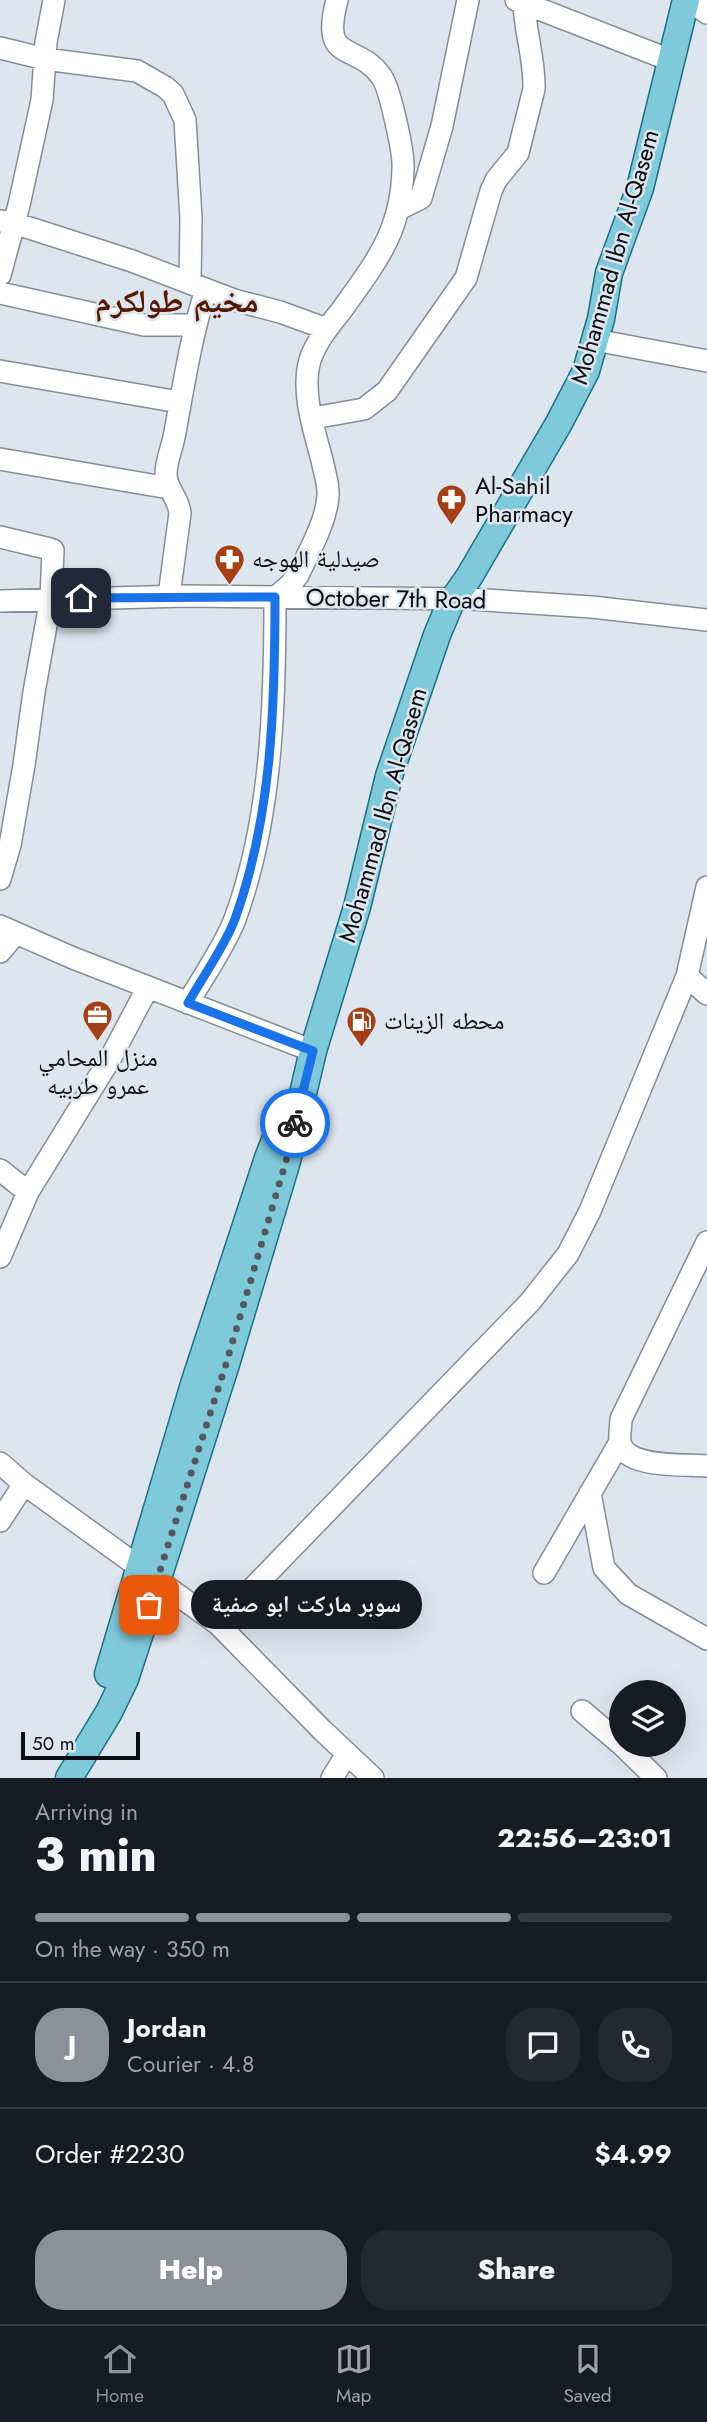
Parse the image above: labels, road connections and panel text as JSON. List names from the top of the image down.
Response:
{
  "streets": {
    "main road": ["Mohammad Ibn Al-Qasem"],
    "street": ["October 7th Road"]
  },
  "crossings": [
    ["Mohammad Ibn Al-Qasem", "October 7th Road"]
  ],
  "districts": ["مخيم طولكرم"],
  "places": {
    "pharmacy": ["Al-Sahil Pharmacy", "صيدلية الهوجه"],
    "office": ["منزل المحامي عمرو طربيه"],
    "fuel station": ["محطه الزينات"],
    "other": ["سوبر ماركت ابو صفية"]
  },
  "scale_bar": "50 m",
  "page": {
    "bubble": "سوبر ماركت ابو صفية",
    "scale": "50 m",
    "heading": ["3 min", "Arriving in", "22:56–23:01"],
    "panel": [
      "Jordan",
      "Courier · 4.8",
      "Order #2230",
      "$4.99"
    ],
    "bar": "On the way · 350 m",
    "round": "J",
    "buttons": ["Help", "Share"],
    "tabs": ["Home", "Map", "Saved"]
  }
}
